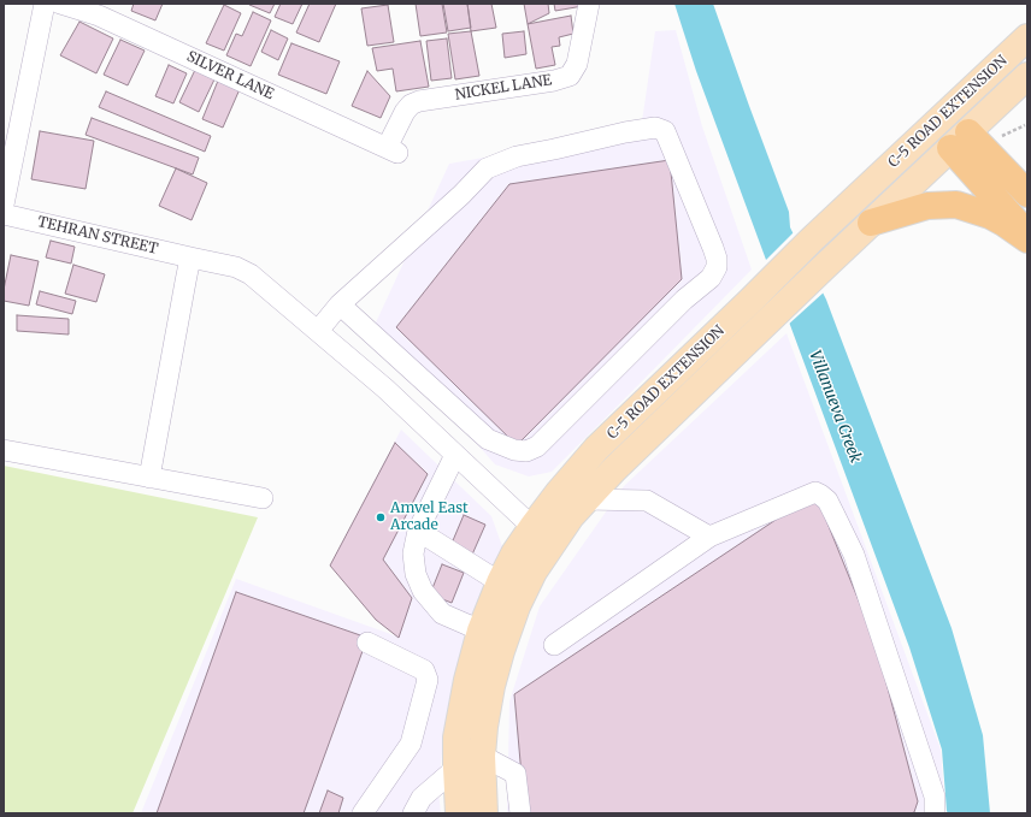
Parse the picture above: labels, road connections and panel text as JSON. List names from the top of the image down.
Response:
{
  "streets": {
    "main road": ["C-5 ROAD EXTENSION"],
    "street": ["SILVER LANE", "NICKEL LANE", "TEHRAN STREET"]
  },
  "crossings": [
    ["SILVER LANE", "NICKEL LANE"],
    ["C-5 ROAD EXTENSION", "TEHRAN STREET"]
  ],
  "water": ["Villanueva Creek"],
  "places": ["Amvel East Arcade"]
}
